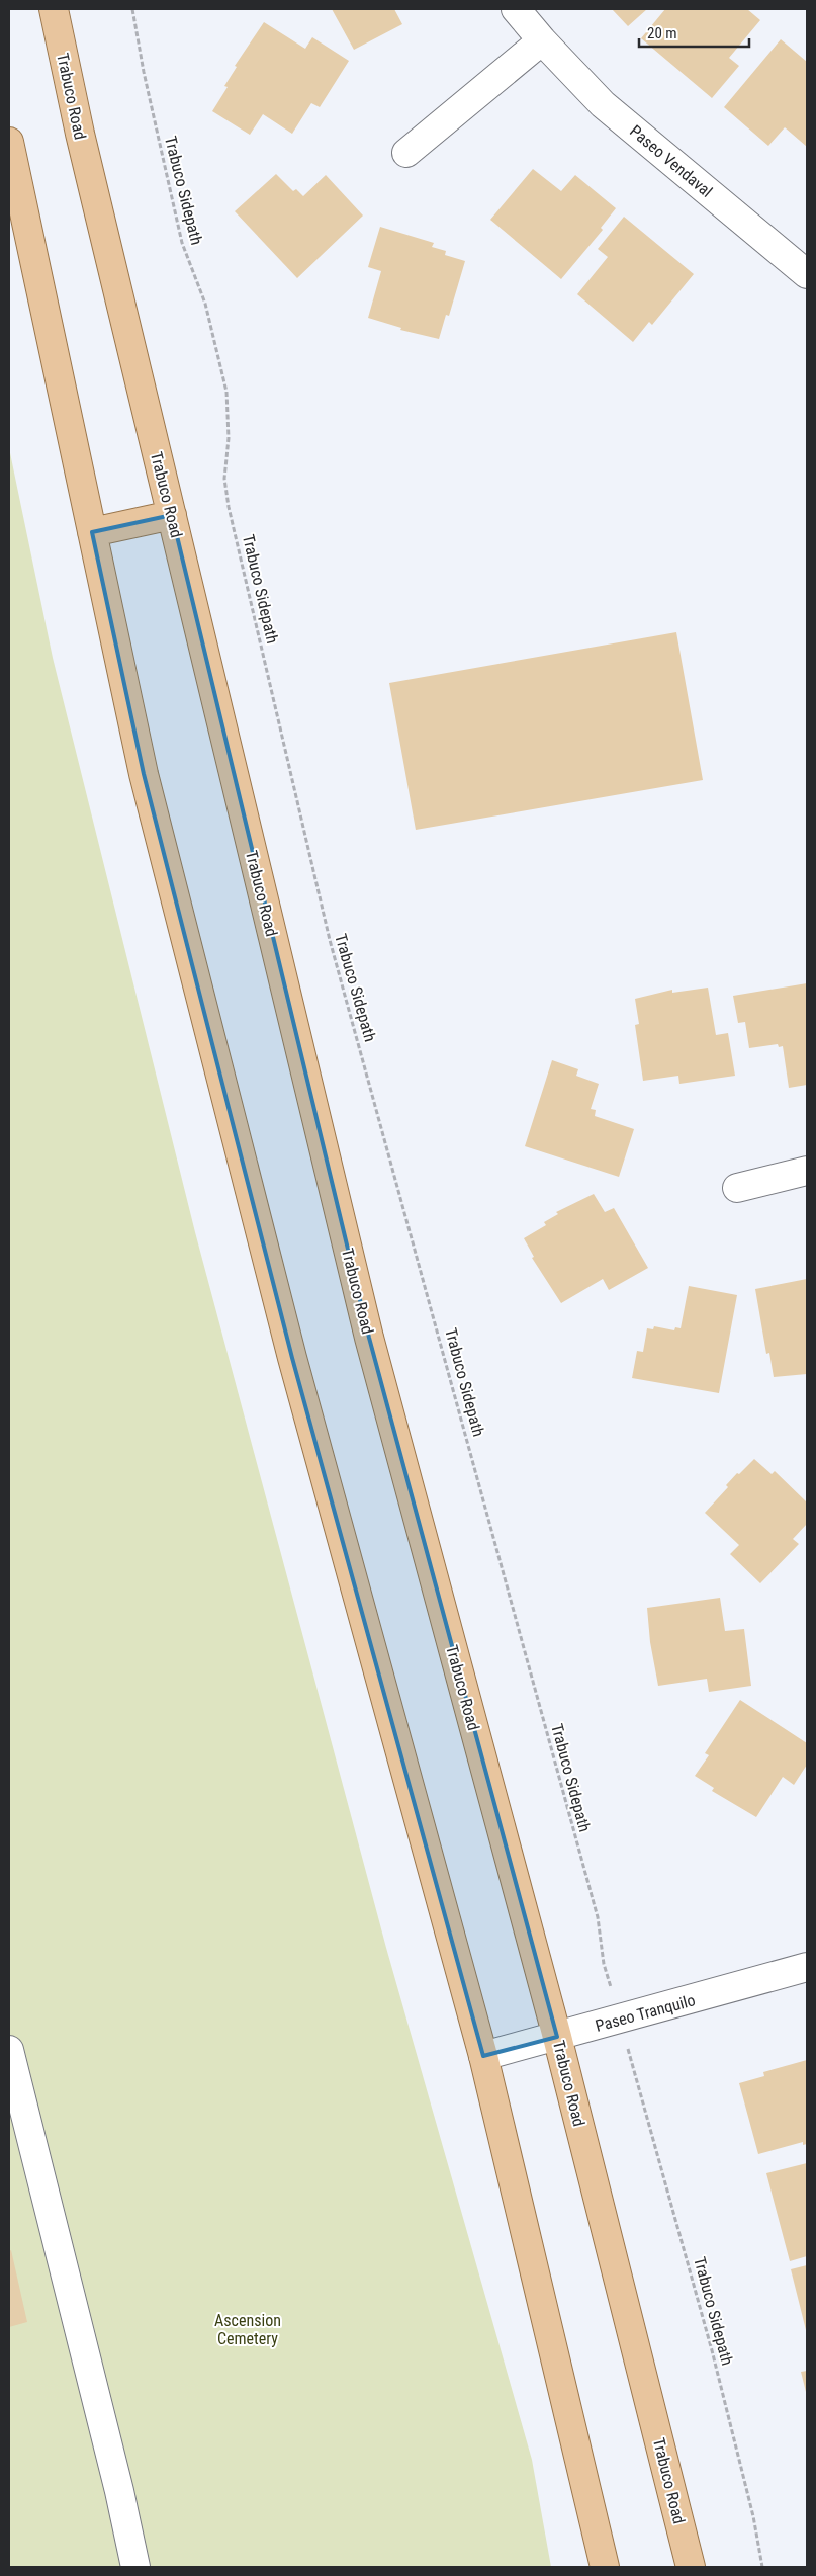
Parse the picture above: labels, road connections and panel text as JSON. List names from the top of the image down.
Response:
{
  "streets": {
    "main road": ["Trabuco Road"],
    "street": ["Paseo Vendaval", "Paseo Tranquilo"],
    "path": ["Trabuco Sidepath"]
  },
  "crossings": [
    ["Trabuco Road", "Paseo Tranquilo"]
  ],
  "parks": ["Ascension Cemetery"],
  "scale_bar": "20 m"
}
